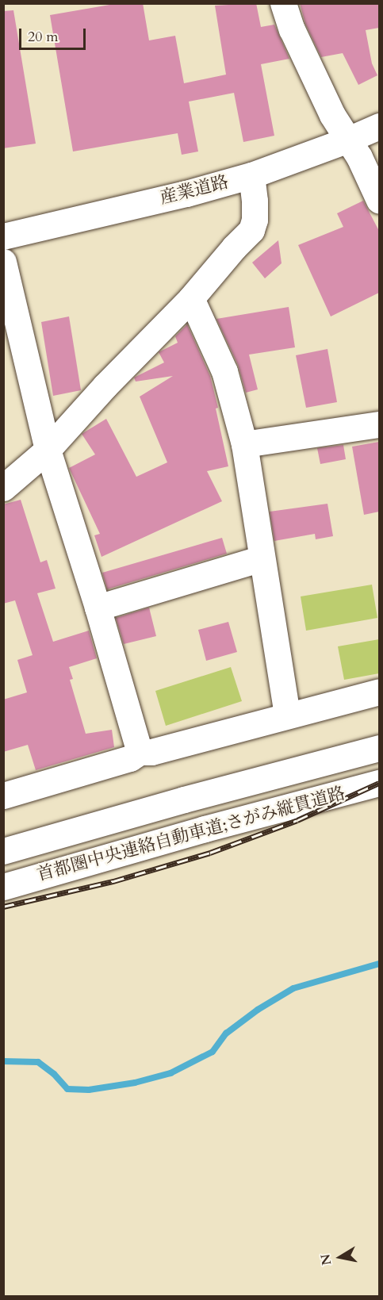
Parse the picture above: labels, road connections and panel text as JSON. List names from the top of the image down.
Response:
{
  "streets": {
    "main road": ["産業道路", "首都圏中央連絡自動車道;さがみ縦貫道路"]
  },
  "scale_bar": "20 m",
  "north": "left"
}
